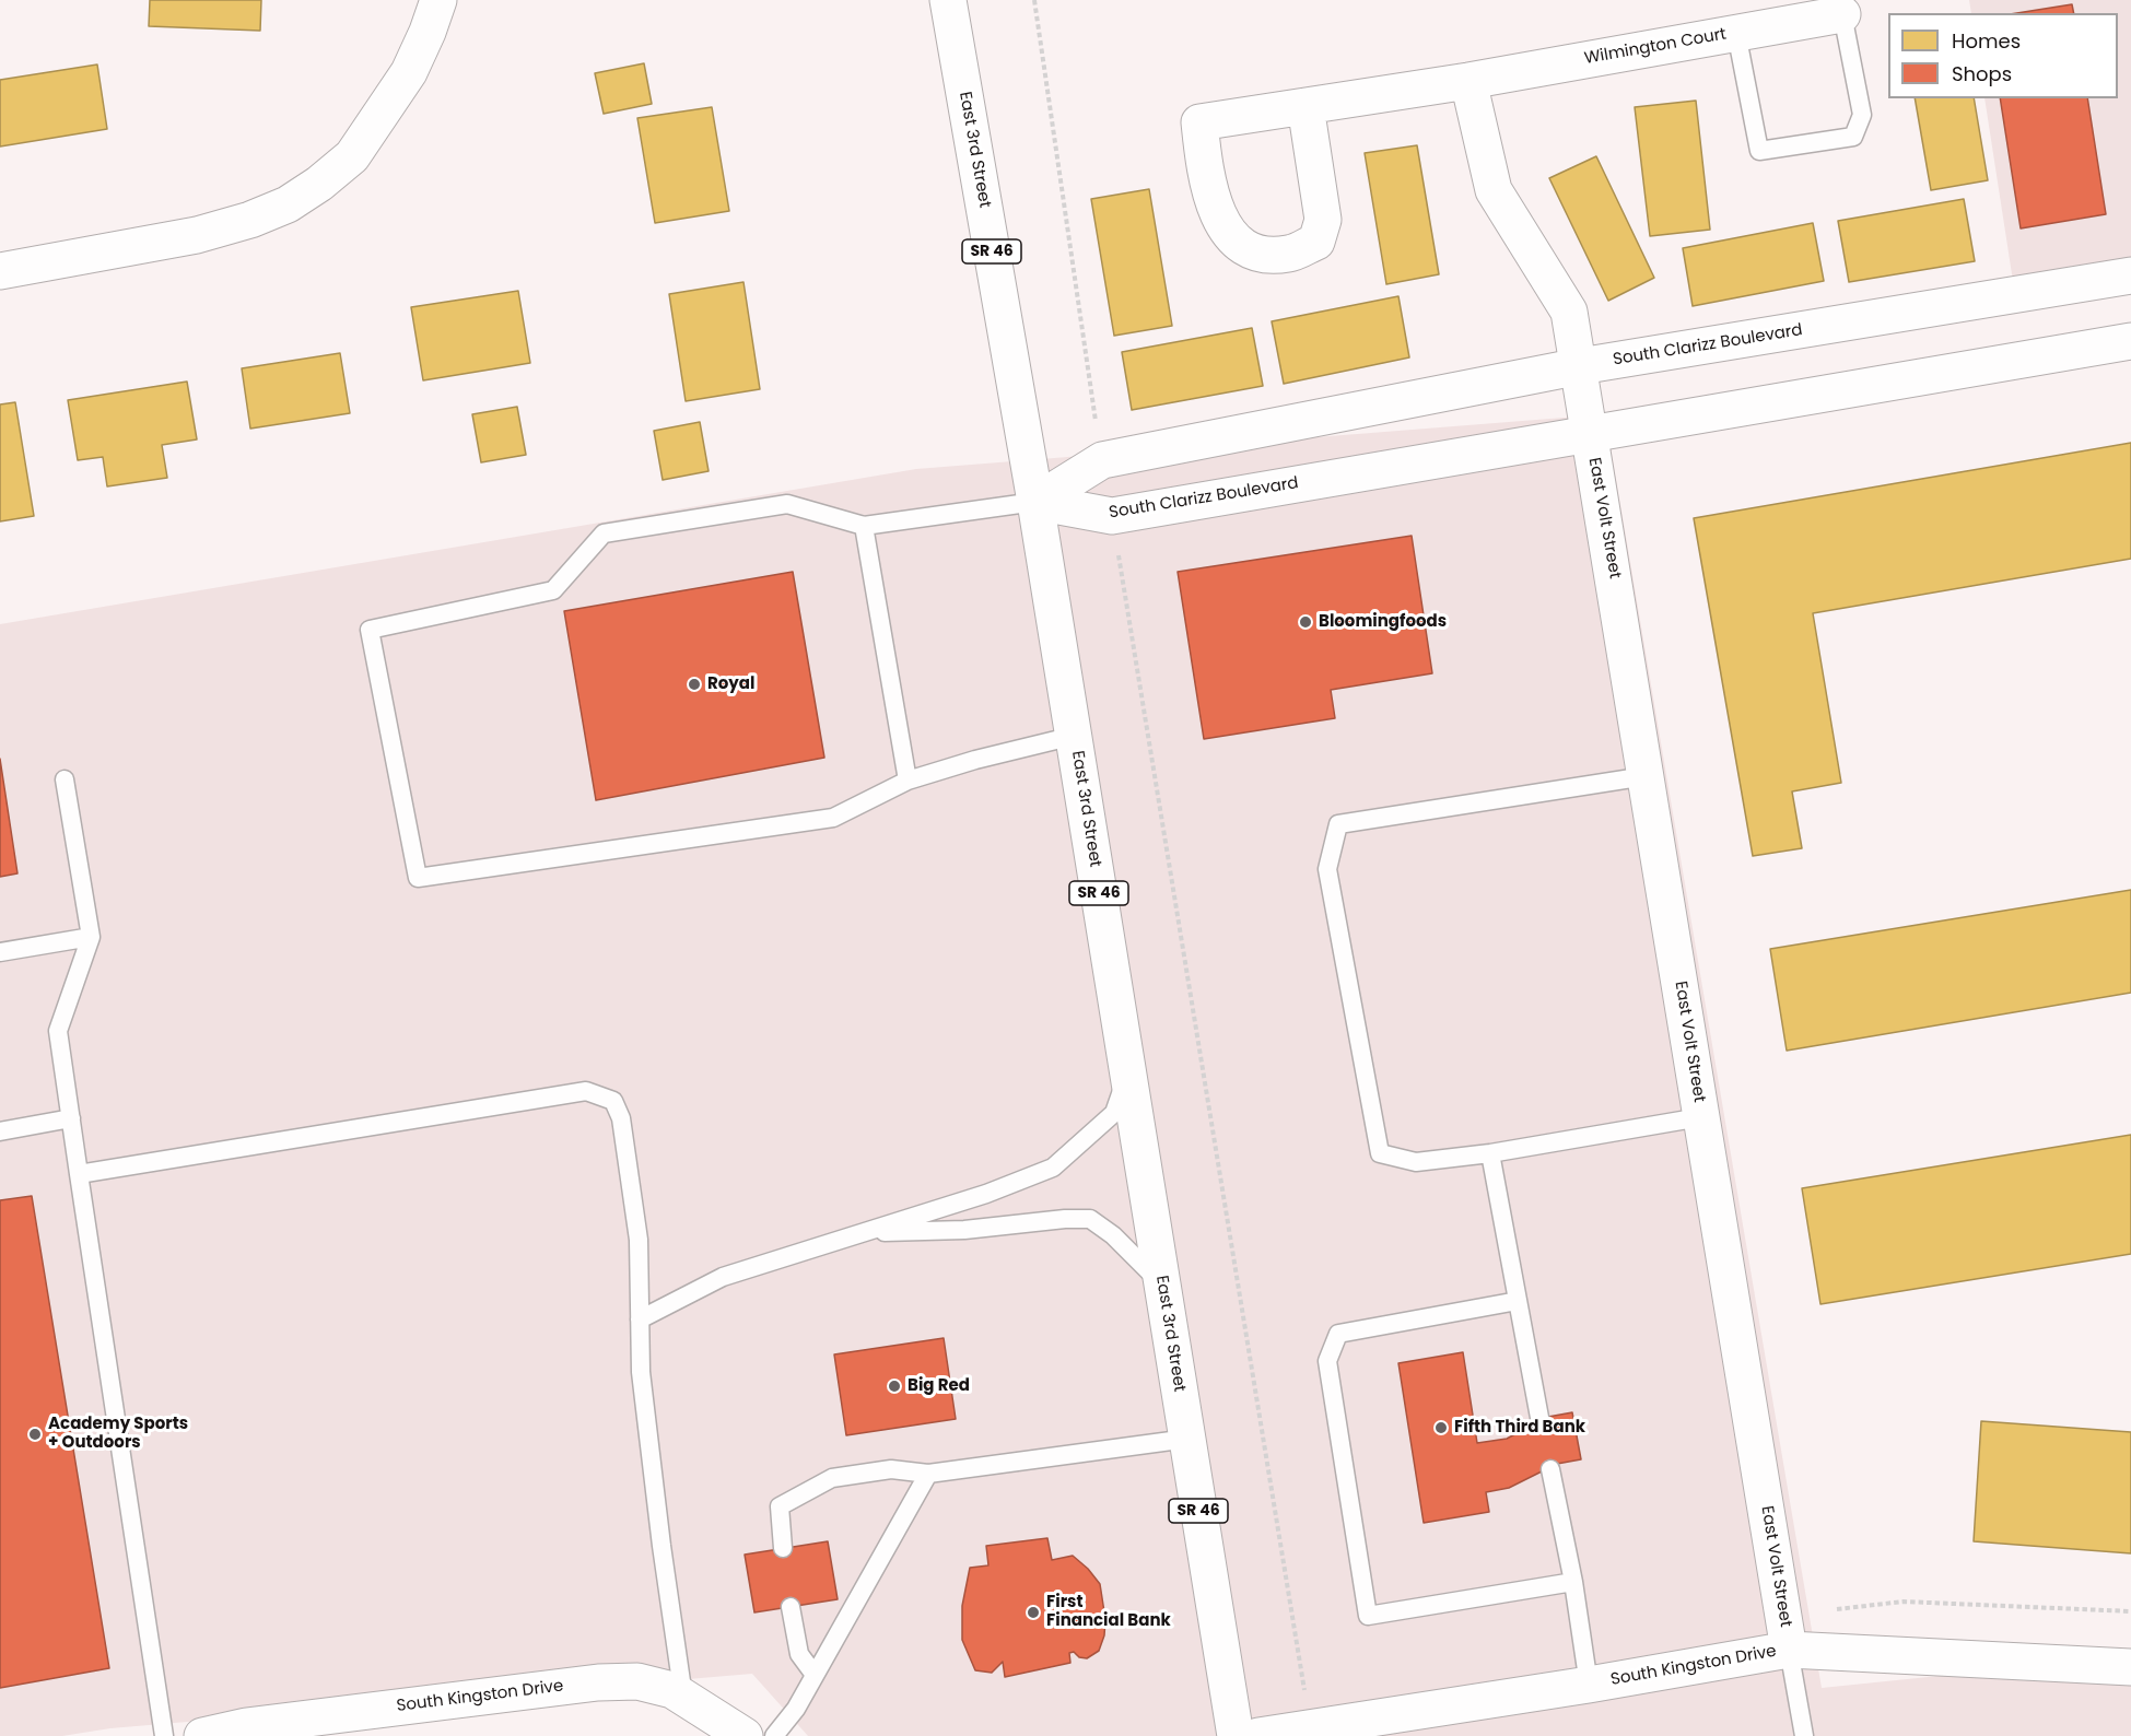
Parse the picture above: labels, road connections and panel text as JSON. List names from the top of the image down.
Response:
{
  "streets": {
    "main road": [
      "Wilmington Court",
      "East 3rd Street",
      "SR 46",
      "South Clarizz Boulevard",
      "East Volt Street",
      "South Kingston Drive"
    ]
  },
  "crossings": [
    ["East 3rd Street", "South Clarizz Boulevard"],
    ["South Clarizz Boulevard", "East Volt Street"],
    ["East Volt Street", "South Kingston Drive"]
  ],
  "places": [
    "Bloomingfoods",
    "Royal",
    "Big Red",
    "Fifth Third Bank",
    "Academy Sports + Outdoors",
    "First Financial Bank"
  ],
  "legend": ["Homes", "Shops"]
}
